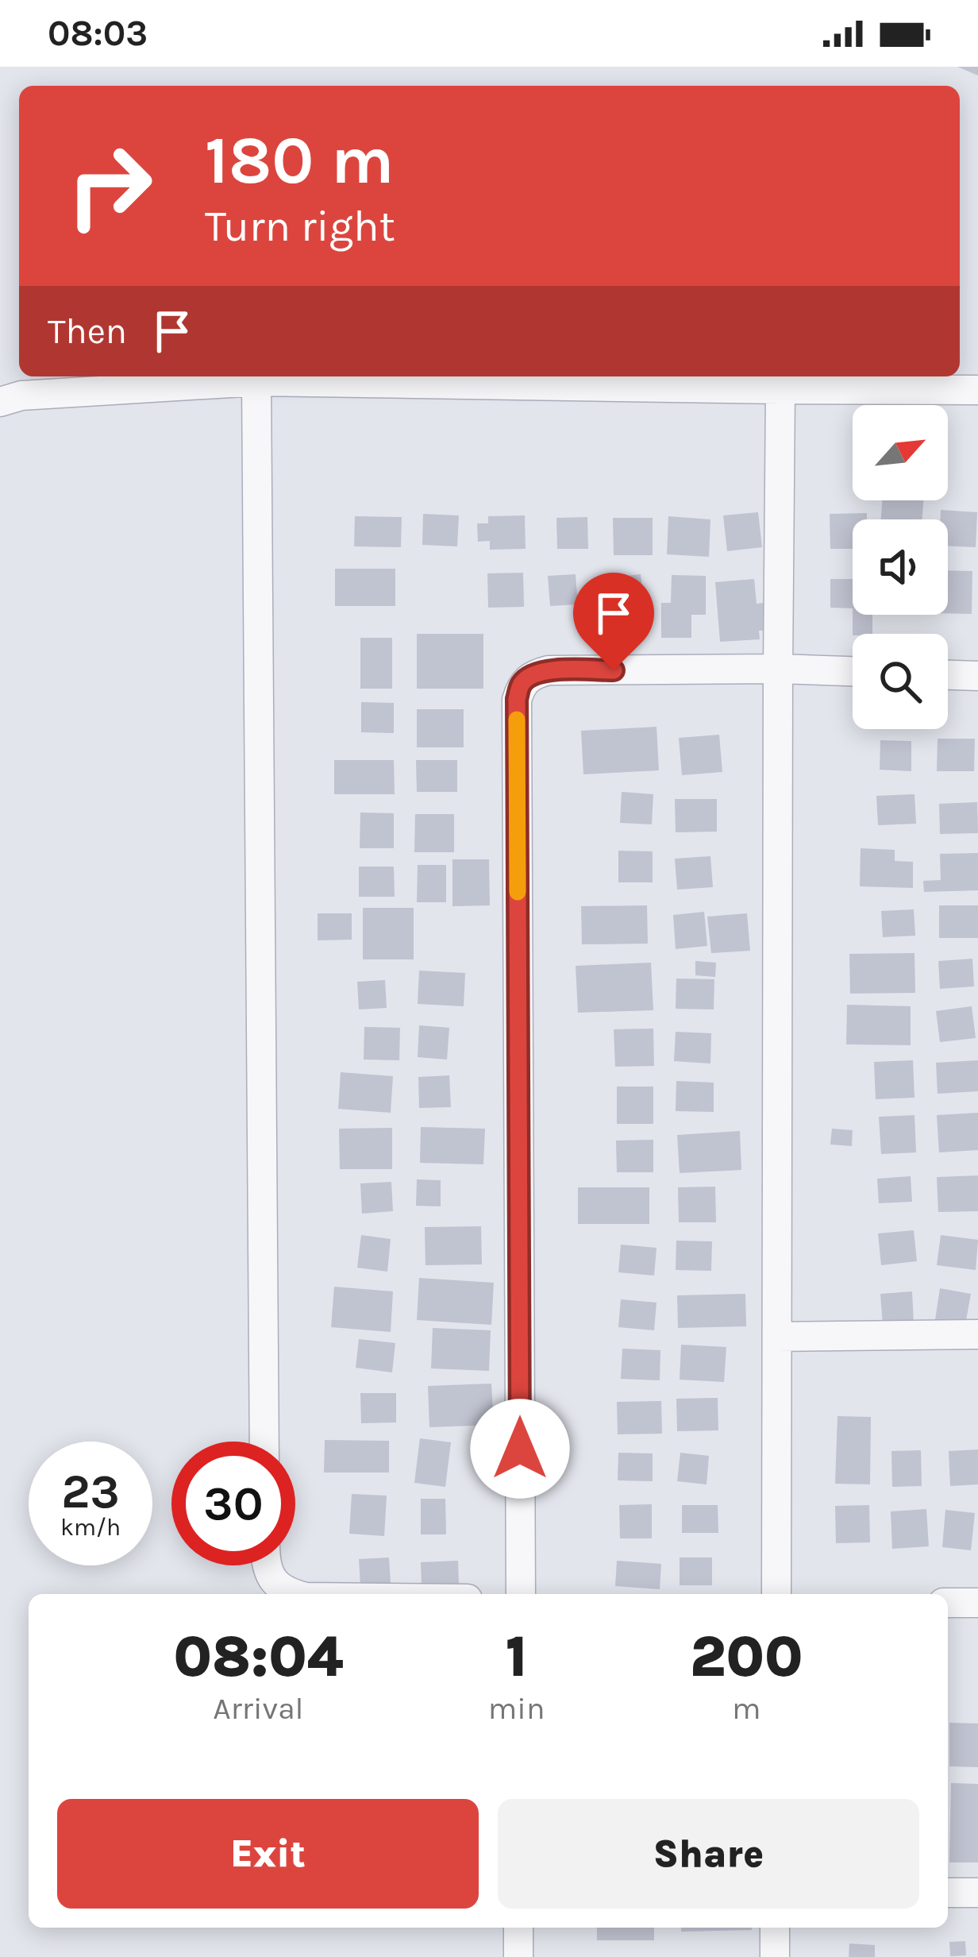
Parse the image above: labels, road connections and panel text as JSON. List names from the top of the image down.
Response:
{
  "north": "top right",
  "page": {
    "status": "08:03",
    "turn": ["180 m", "Turn right"],
    "then": "Then",
    "speed": "23 km/h",
    "limit": "30",
    "eta": [
      "08:04",
      "Arrival",
      "1",
      "min",
      "200",
      "m"
    ],
    "buttons": ["Exit", "Share"]
  }
}
